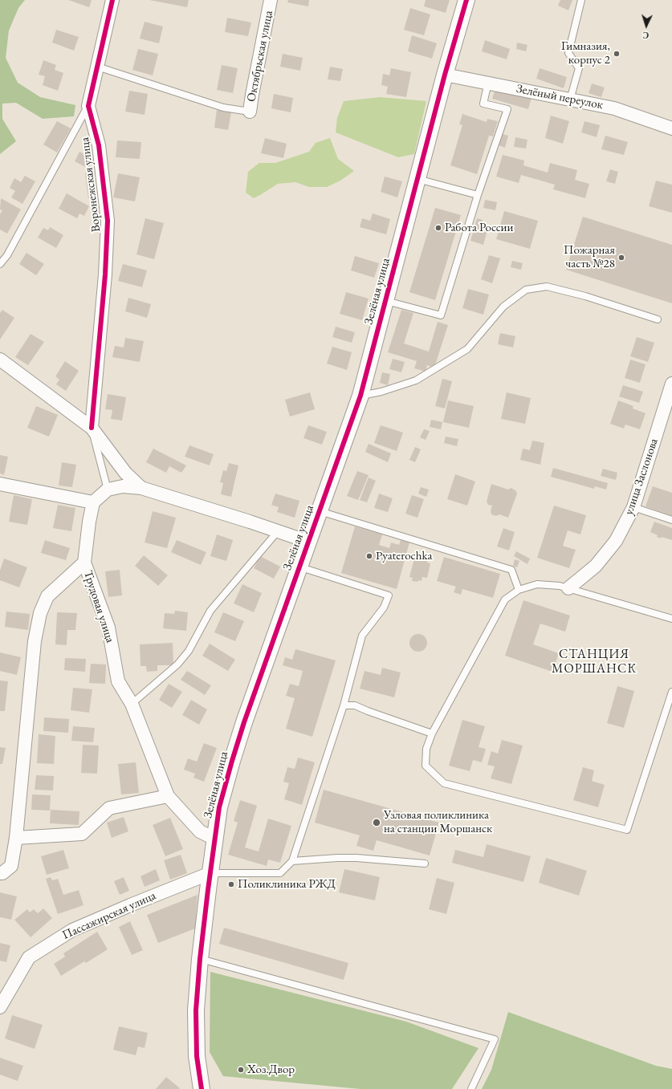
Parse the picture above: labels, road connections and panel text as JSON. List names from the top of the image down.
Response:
{
  "streets": {
    "street": [
      "Октябрьская улица",
      "Зелёный переулок",
      "Воронежская улица",
      "Зелёная улица",
      "улица Заслонова",
      "Трудовая улица",
      "Пассажирская улица"
    ]
  },
  "crossings": [
    ["Зелёный переулок", "Зелёная улица"],
    ["Зелёная улица", "Пассажирская улица"]
  ],
  "districts": ["СТАНЦИЯ МОРШАНСК"],
  "places": [
    "Гимназия, корпус 2",
    "Работа России",
    "Пожарная часть №28",
    "Pyaterochka",
    "Узловая поликлиника на станции Моршанск",
    "Поликлиника РЖД",
    "Хоз.Двор"
  ],
  "north": "bottom"
}
